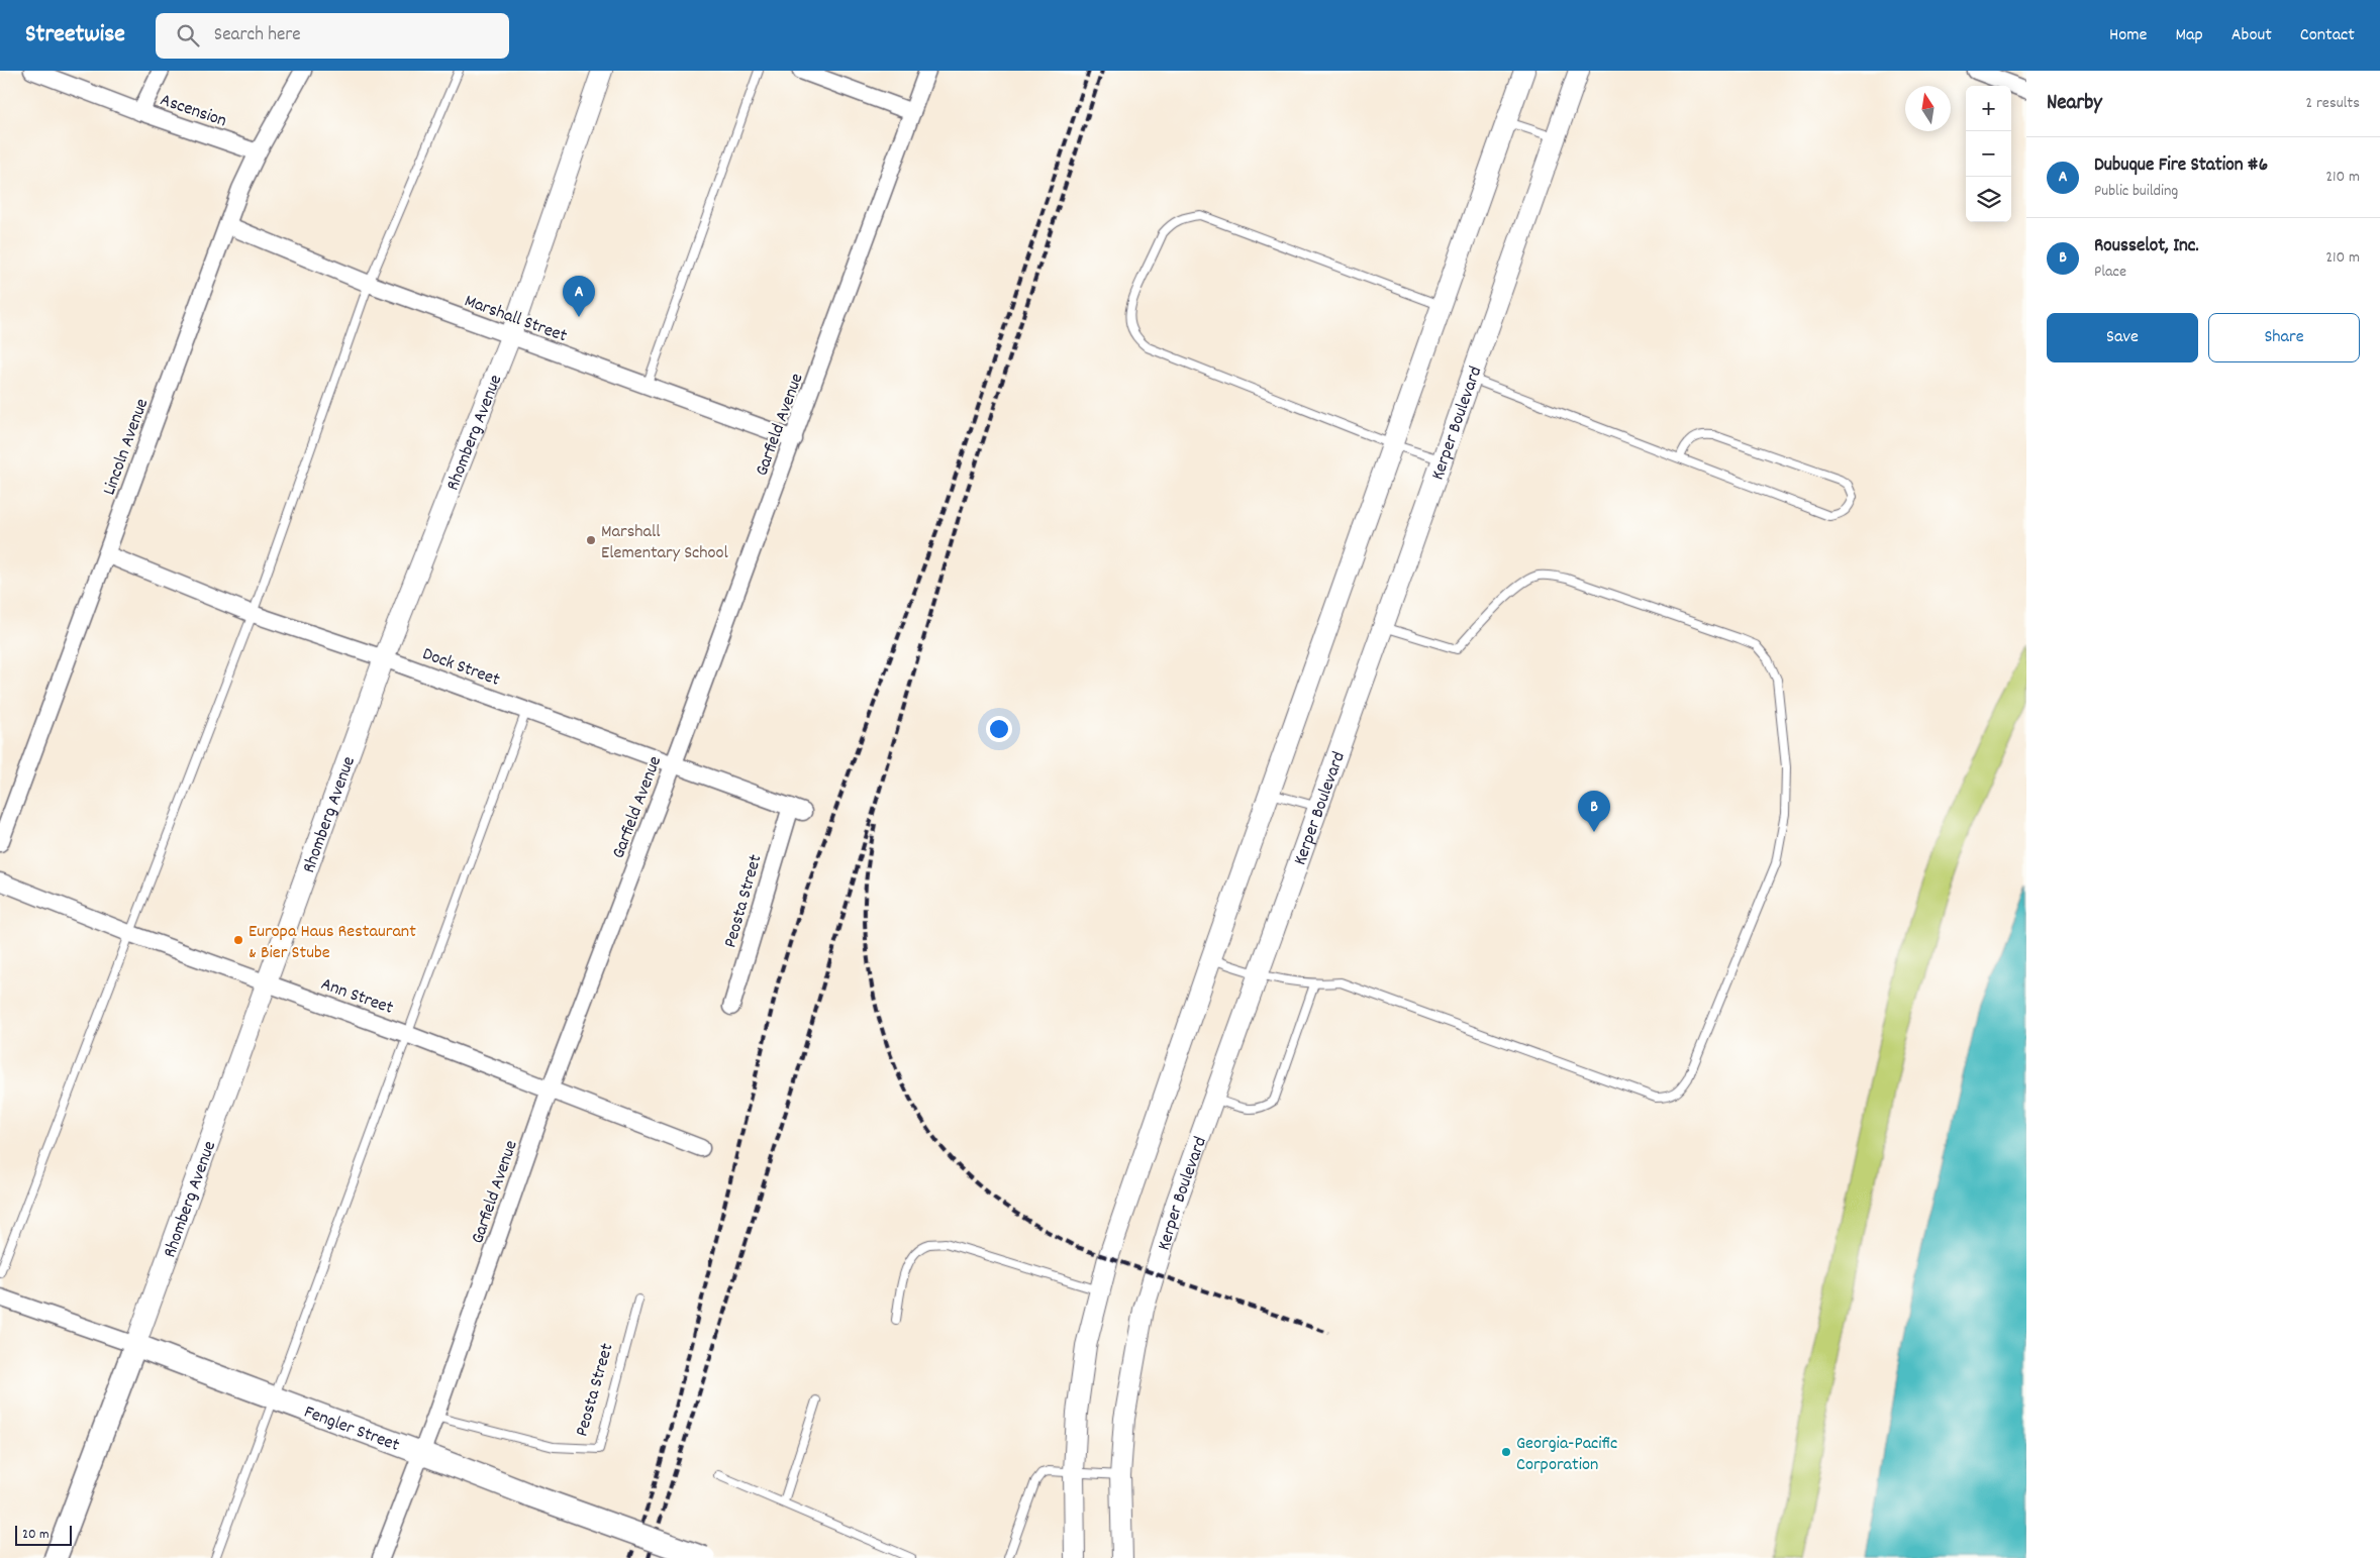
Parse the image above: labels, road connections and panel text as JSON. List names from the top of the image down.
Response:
{
  "streets": {
    "main road": ["Rhomberg Avenue", "Fengler Street"],
    "street": [
      "Ascension",
      "Marshall Street",
      "Kerper Boulevard",
      "Garfield Avenue",
      "Lincoln Avenue",
      "Dock Street",
      "Peosta Street",
      "Ann Street"
    ]
  },
  "crossings": [
    ["Ascension", "Lincoln Avenue"],
    ["Marshall Street", "Garfield Avenue"],
    ["Marshall Street", "Rhomberg Avenue"],
    ["Marshall Street", "Lincoln Avenue"],
    ["Garfield Avenue", "Dock Street"],
    ["Garfield Avenue", "Peosta Street"],
    ["Garfield Avenue", "Ann Street"],
    ["Garfield Avenue", "Fengler Street"],
    ["Rhomberg Avenue", "Dock Street"],
    ["Rhomberg Avenue", "Ann Street"],
    ["Rhomberg Avenue", "Fengler Street"],
    ["Lincoln Avenue", "Dock Street"],
    ["Dock Street", "Peosta Street"]
  ],
  "places": ["Marshall Elementary School", "Europa Haus Restaurant & Bier Stube", "Georgia-Pacific Corporation"],
  "scale_bar": "20 m",
  "north": "top",
  "page": {
    "header": "Streetwise",
    "search": "Search here",
    "nav": [
      "Home",
      "Map",
      "About",
      "Contact"
    ],
    "heading": ["Nearby", "2 results"],
    "map_buttons": ["+", "−"],
    "list": [
      {
        "mark": "A",
        "name": "Dubuque Fire Station #6",
        "note": "Public building",
        "value": "210 m"
      },
      {
        "mark": "B",
        "name": "Rousselot, Inc.",
        "note": "Place",
        "value": "210 m"
      }
    ],
    "pins": ["A", "B"],
    "buttons": ["Save", "Share"],
    "scale": "20 m"
  }
}
